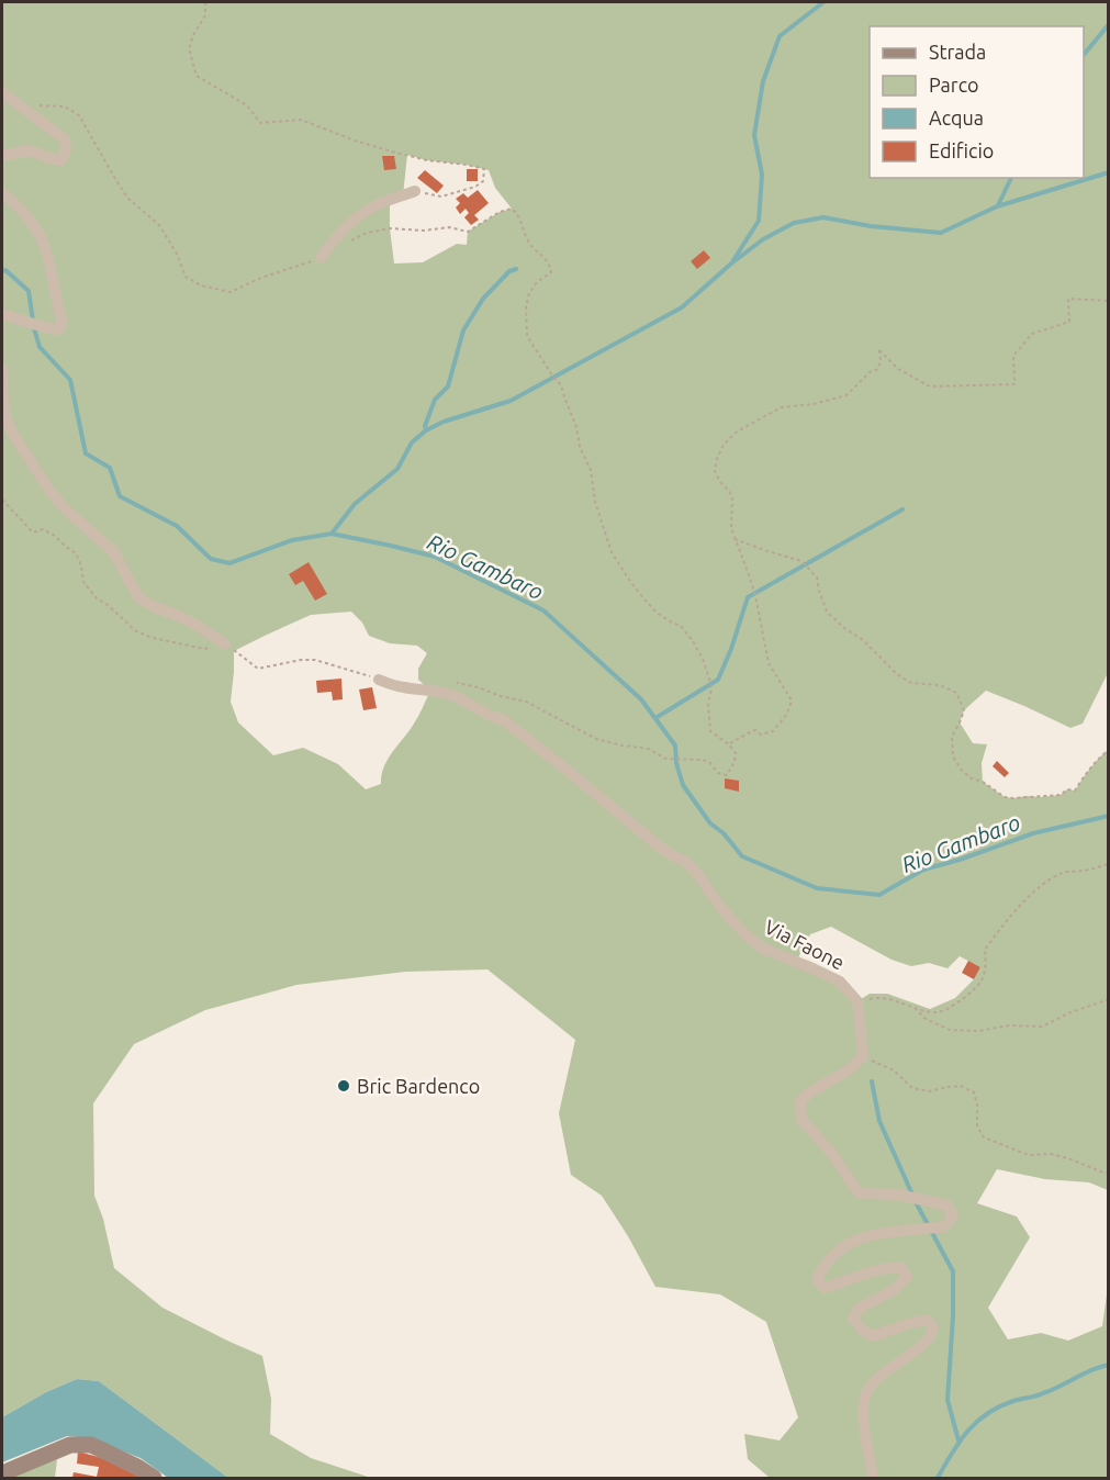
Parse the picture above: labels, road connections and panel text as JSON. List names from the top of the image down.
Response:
{
  "streets": {
    "street": ["Via Faone"]
  },
  "water": ["Rio Gambaro"],
  "places": ["Bric Bardenco"],
  "legend": [
    "Strada",
    "Parco",
    "Acqua",
    "Edificio"
  ]
}
